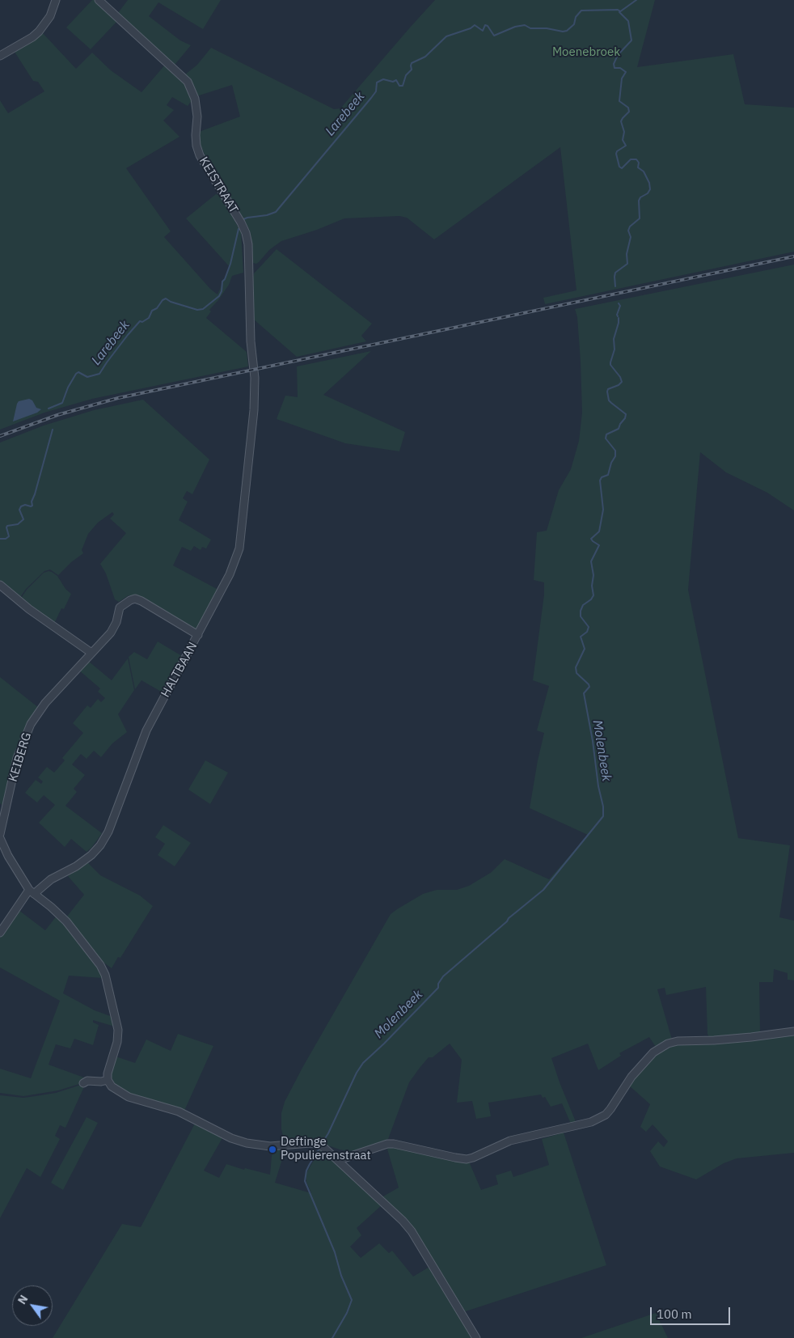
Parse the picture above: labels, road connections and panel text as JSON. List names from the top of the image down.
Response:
{
  "streets": {
    "street": ["KEISTRAAT", "HALTBAAN", "KEIBERG"]
  },
  "crossings": [
    ["KEISTRAAT", "HALTBAAN"],
    ["HALTBAAN", "KEIBERG"]
  ],
  "water": ["Larebeek", "Molenbeek"],
  "parks": ["Moenebroek"],
  "places": ["Deftinge Populierenstraat"],
  "scale_bar": "100 m",
  "north": "top left"
}
